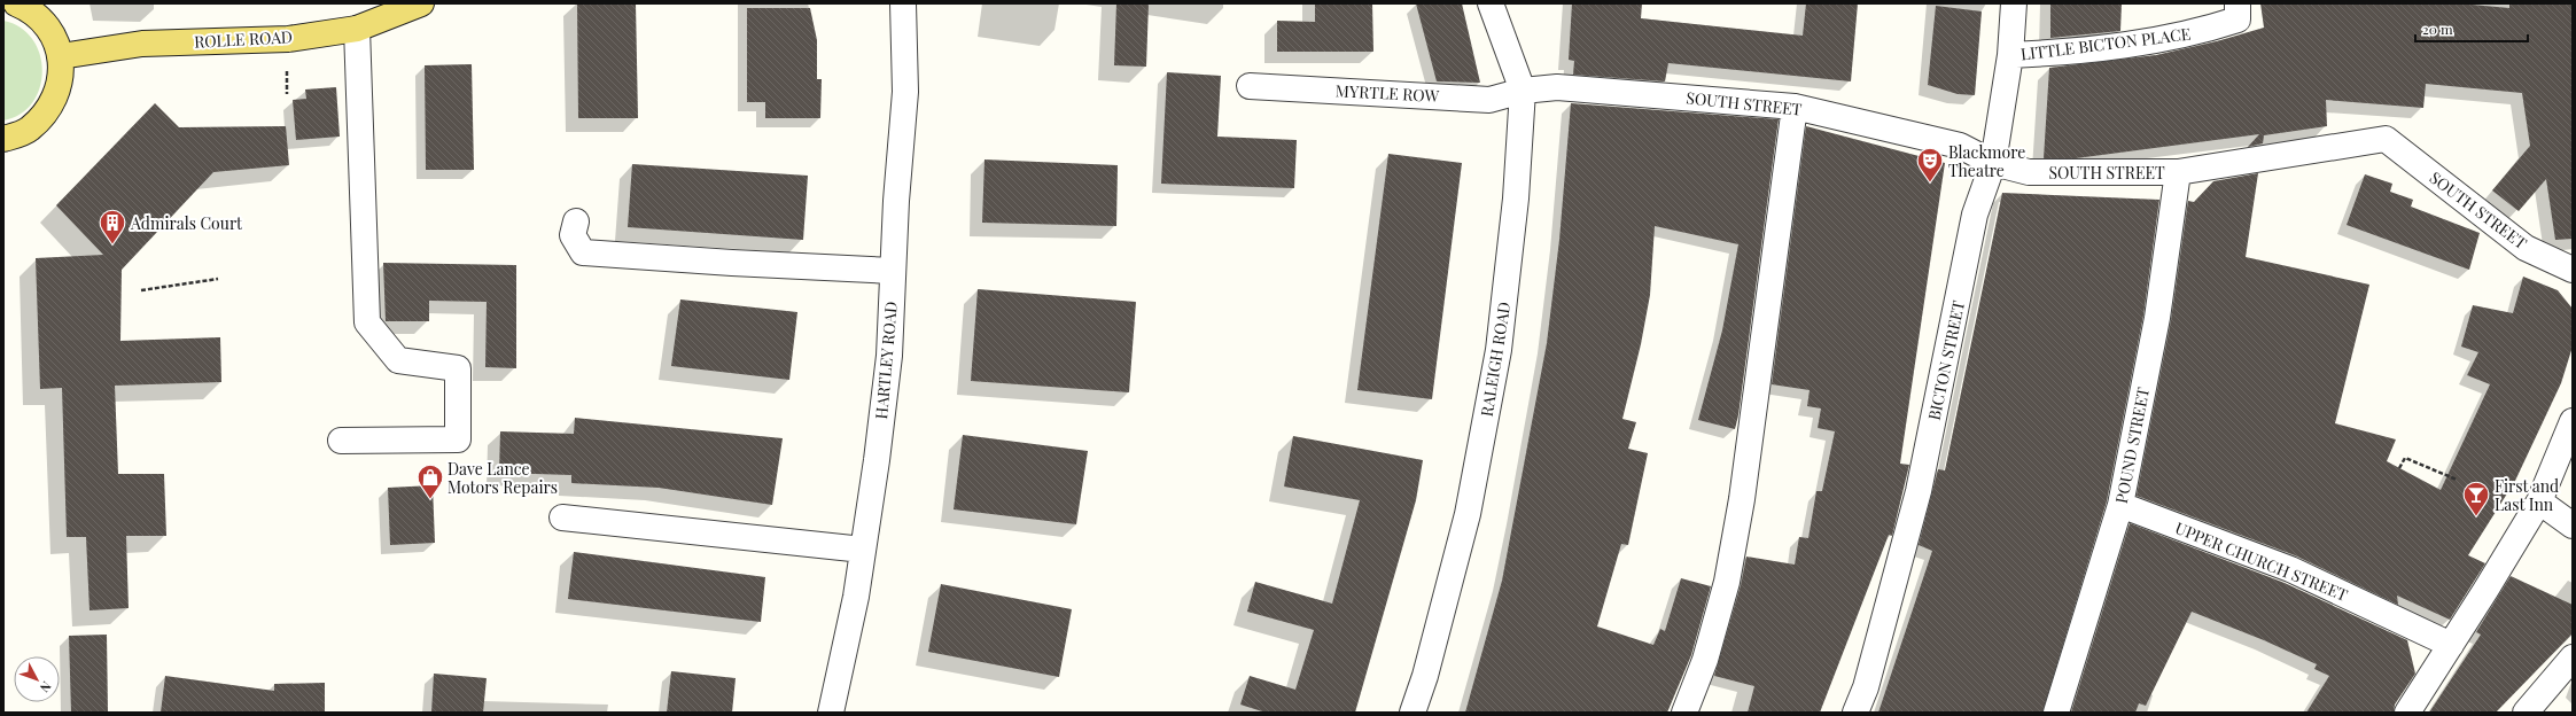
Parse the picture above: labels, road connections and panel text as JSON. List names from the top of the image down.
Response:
{
  "streets": {
    "main road": ["ROLLE ROAD"],
    "street": [
      "LITTLE BICTON PLACE",
      "MYRTLE ROW",
      "SOUTH STREET",
      "RALEIGH ROAD",
      "HARTLEY ROAD",
      "BICTON STREET",
      "POUND STREET",
      "UPPER CHURCH STREET"
    ]
  },
  "crossings": [
    ["LITTLE BICTON PLACE", "BICTON STREET"],
    ["MYRTLE ROW", "SOUTH STREET"],
    ["MYRTLE ROW", "RALEIGH ROAD"],
    ["SOUTH STREET", "RALEIGH ROAD"],
    ["SOUTH STREET", "BICTON STREET"],
    ["SOUTH STREET", "POUND STREET"],
    ["POUND STREET", "UPPER CHURCH STREET"]
  ],
  "places": {
    "theatre": ["Blackmore Theatre"],
    "building": ["Admirals Court"],
    "shop": ["Dave Lance Motors Repairs"],
    "bar": ["First and Last Inn"]
  },
  "scale_bar": "20 m",
  "north": "bottom right"
}
